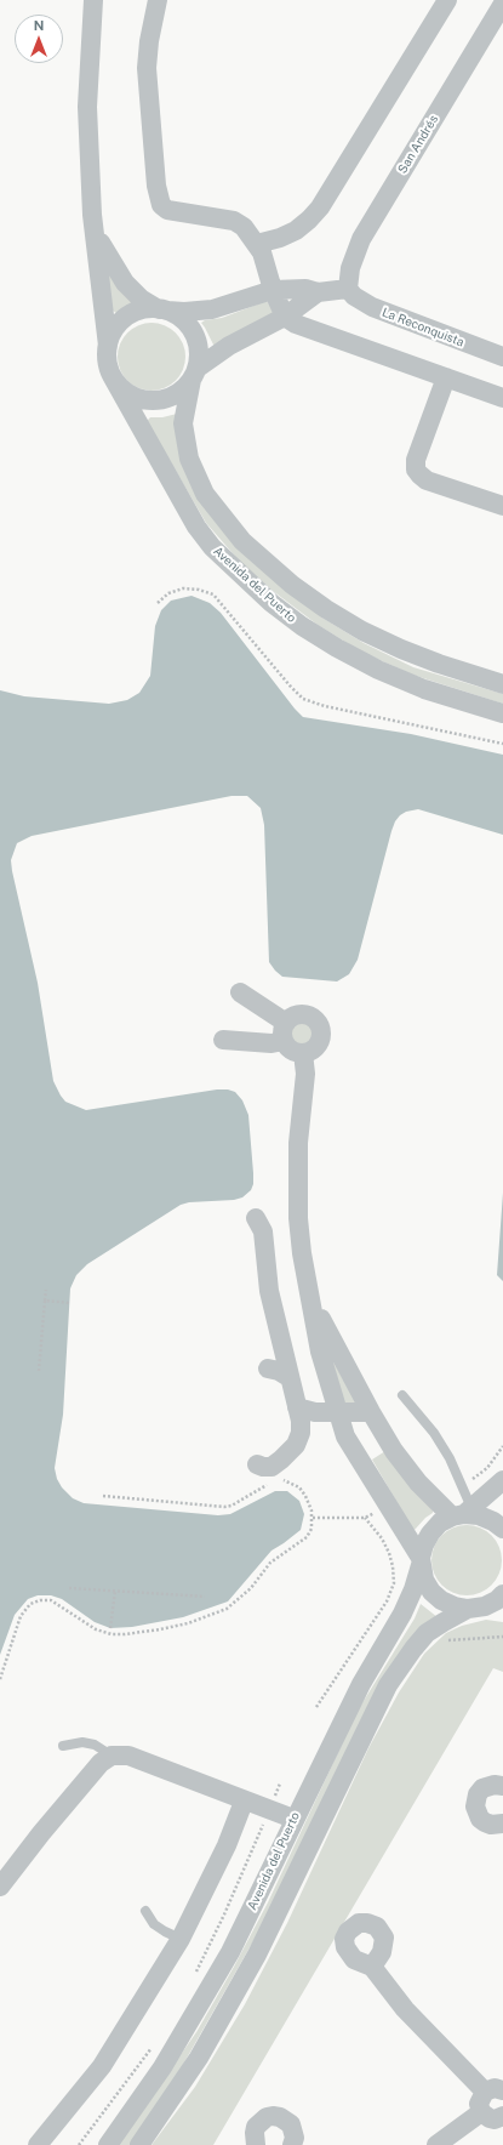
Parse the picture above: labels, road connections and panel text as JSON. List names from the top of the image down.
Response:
{
  "streets": {
    "street": ["San Andrés", "La Reconquista", "Avenida del Puerto"]
  },
  "crossings": [
    ["San Andrés", "La Reconquista"]
  ],
  "north": "top"
}
